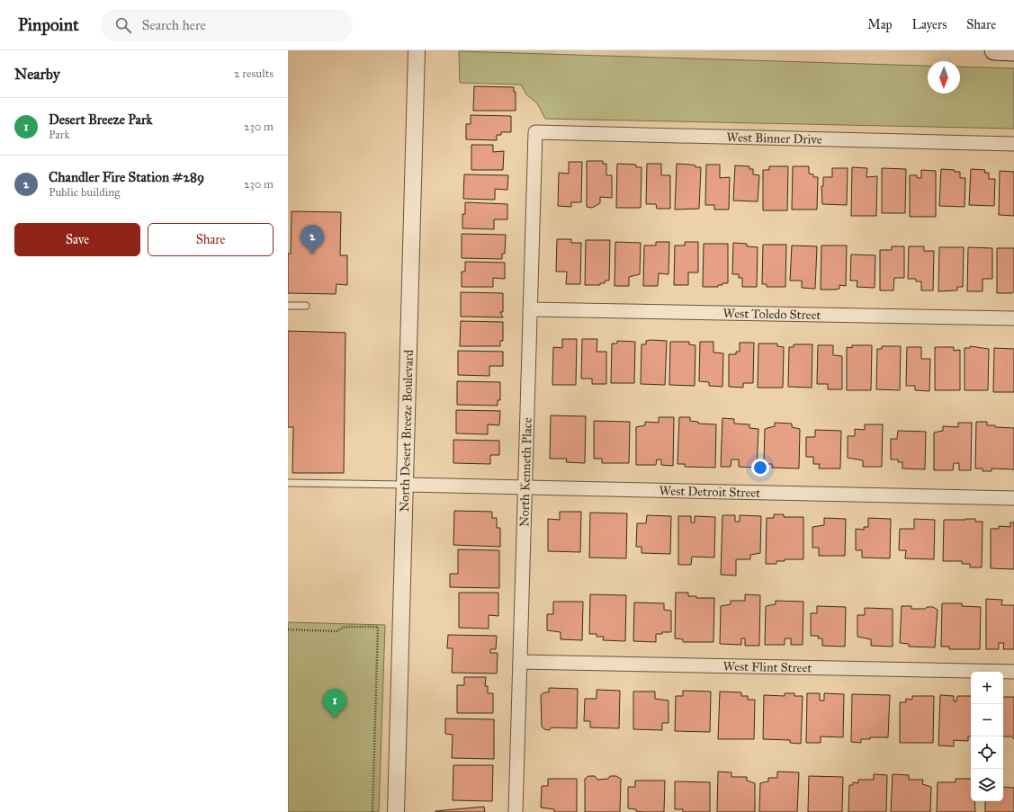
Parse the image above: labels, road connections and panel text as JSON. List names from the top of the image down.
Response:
{
  "streets": {
    "street": [
      "West Binner Drive",
      "West Toledo Street",
      "North Desert Breeze Boulevard",
      "North Kenneth Place",
      "West Detroit Street",
      "West Flint Street"
    ]
  },
  "crossings": [
    ["West Binner Drive", "North Kenneth Place"],
    ["West Toledo Street", "North Kenneth Place"],
    ["North Desert Breeze Boulevard", "West Detroit Street"],
    ["North Kenneth Place", "West Detroit Street"],
    ["North Kenneth Place", "West Flint Street"]
  ],
  "north": "bottom",
  "page": {
    "header": "Pinpoint",
    "search": "Search here",
    "nav": ["Map", "Layers", "Share"],
    "heading": ["Nearby", "2 results"],
    "list": [
      {
        "mark": "1",
        "name": "Desert Breeze Park",
        "note": "Park",
        "value": "230 m"
      },
      {
        "mark": "2",
        "name": "Chandler Fire Station #289",
        "note": "Public building",
        "value": "230 m"
      }
    ],
    "buttons": ["Save", "Share"],
    "pins": ["2", "1"],
    "map_buttons": ["+", "−"]
  }
}
